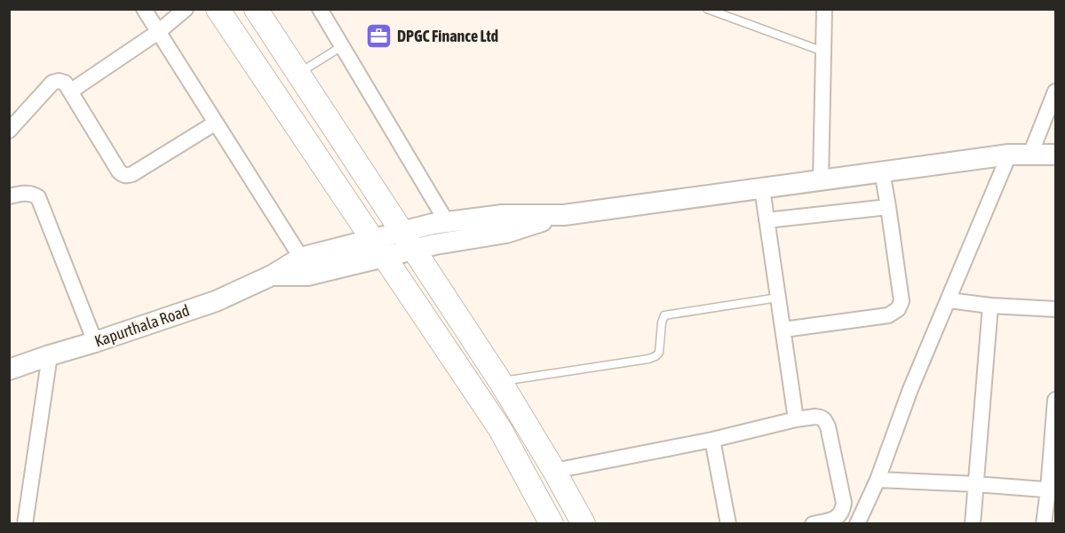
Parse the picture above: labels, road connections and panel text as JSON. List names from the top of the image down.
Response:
{
  "streets": {
    "main road": ["Kapurthala Road"]
  },
  "places": {
    "office": ["DPGC Finance Ltd"]
  }
}
